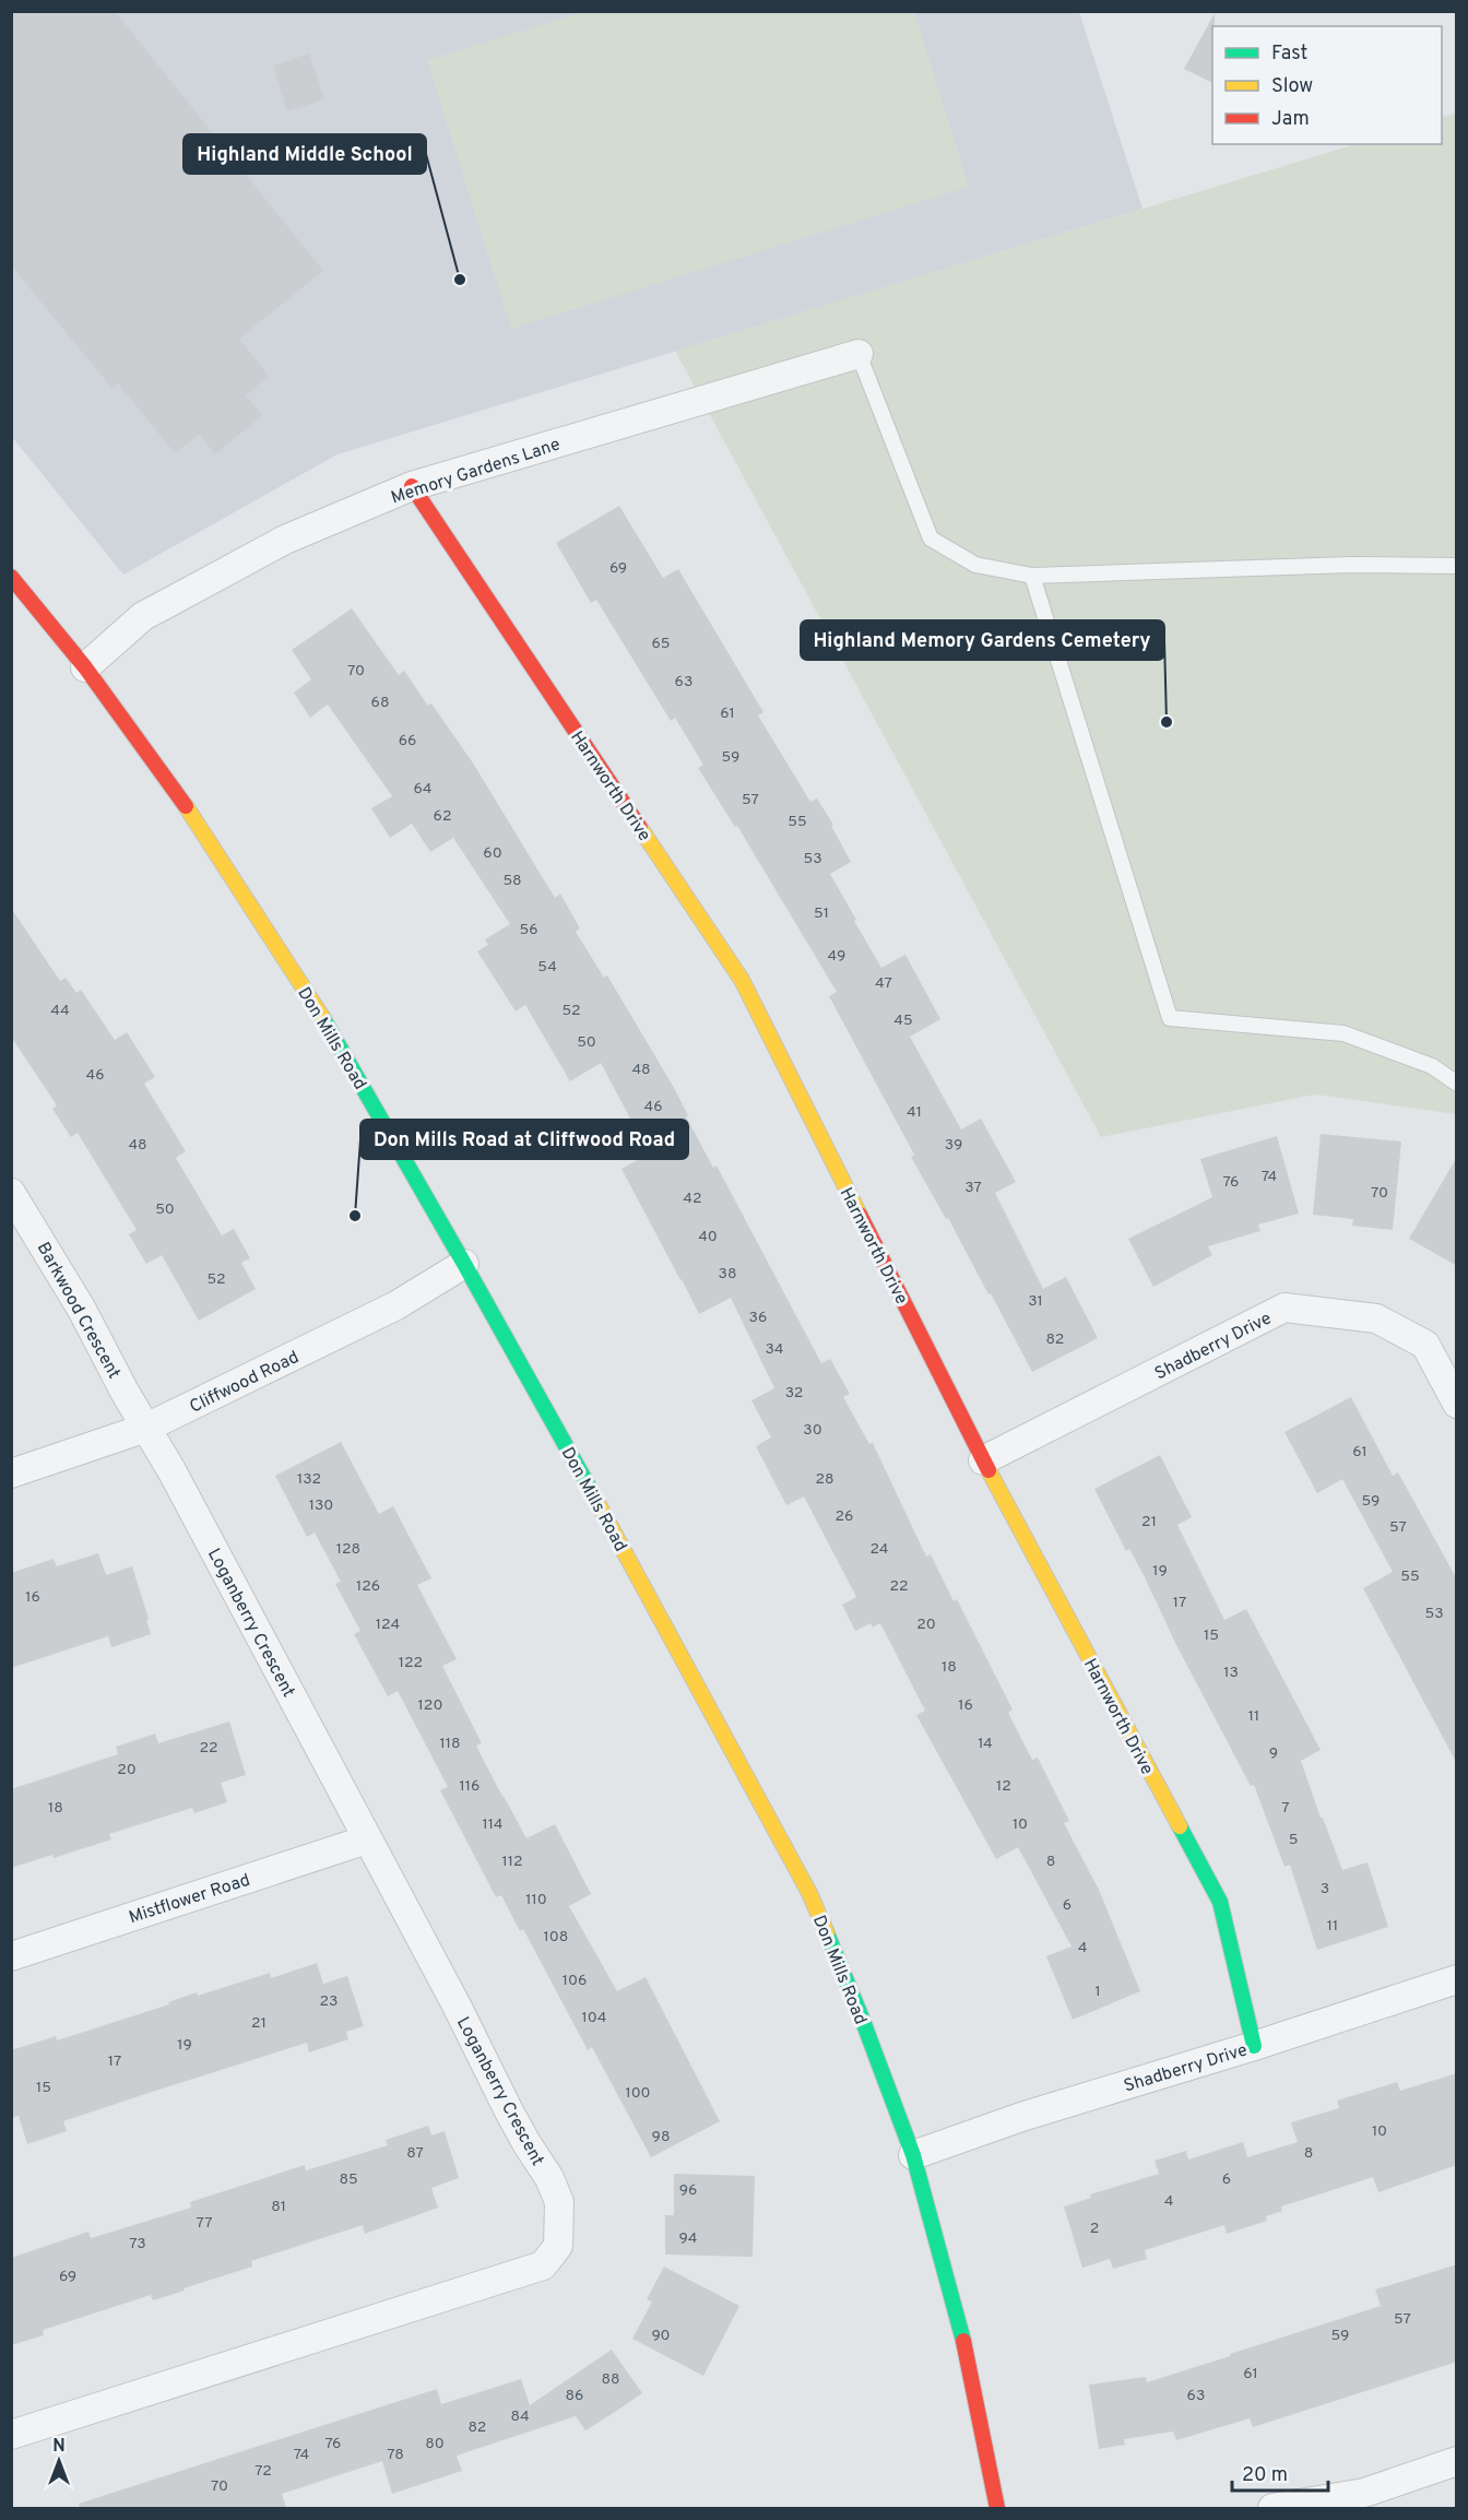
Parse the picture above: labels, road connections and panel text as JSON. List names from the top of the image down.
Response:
{
  "streets": {
    "main road": ["Harnworth Drive", "Don Mills Road"],
    "street": [
      "Memory Gardens Lane",
      "Barkwood Crescent",
      "Shadberry Drive",
      "Cliffwood Road",
      "Loganberry Crescent",
      "Mistflower Road"
    ]
  },
  "crossings": [
    ["Memory Gardens Lane", "Harnworth Drive"],
    ["Memory Gardens Lane", "Don Mills Road"],
    ["Harnworth Drive", "Shadberry Drive"],
    ["Don Mills Road", "Shadberry Drive"],
    ["Don Mills Road", "Cliffwood Road"],
    ["Barkwood Crescent", "Cliffwood Road"],
    ["Barkwood Crescent", "Loganberry Crescent"],
    ["Cliffwood Road", "Loganberry Crescent"],
    ["Loganberry Crescent", "Mistflower Road"]
  ],
  "places": ["Highland Middle School", "Highland Memory Gardens Cemetery", "Don Mills Road at Cliffwood Road"],
  "house_numbers": [
    "69",
    "65",
    "70",
    "63",
    "68",
    "61",
    "66",
    "59",
    "64",
    "57",
    "62",
    "55",
    "60",
    "53",
    "58",
    "51",
    "56",
    "49",
    "54",
    "47",
    "44",
    "52",
    "45",
    "50",
    "48",
    "46",
    "46",
    "41",
    "48",
    "39",
    "74",
    "76",
    "37",
    "70",
    "42",
    "50",
    "40",
    "38",
    "52",
    "31",
    "36",
    "82",
    "34",
    "32",
    "30",
    "61",
    "132",
    "28",
    "59",
    "130",
    "26",
    "21",
    "57",
    "128",
    "24",
    "19",
    "55",
    "126",
    "22",
    "16",
    "17",
    "53",
    "124",
    "20",
    "15",
    "122",
    "18",
    "13",
    "120",
    "16",
    "11",
    "118",
    "14",
    "22",
    "9",
    "20",
    "116",
    "12",
    "18",
    "7",
    "114",
    "10",
    "5",
    "112",
    "8",
    "3",
    "110",
    "6",
    "11",
    "108",
    "4",
    "106",
    "1",
    "23",
    "104",
    "21",
    "19",
    "17",
    "15",
    "100",
    "10",
    "98",
    "87",
    "8",
    "85",
    "6",
    "96",
    "4",
    "81",
    "77",
    "2",
    "94",
    "73",
    "69",
    "57",
    "90",
    "59",
    "61",
    "88",
    "86",
    "63",
    "84",
    "82",
    "76",
    "80",
    "74",
    "78",
    "72",
    "70"
  ],
  "legend": ["Fast", "Slow", "Jam"],
  "scale_bar": "20 m",
  "north": "top"
}
